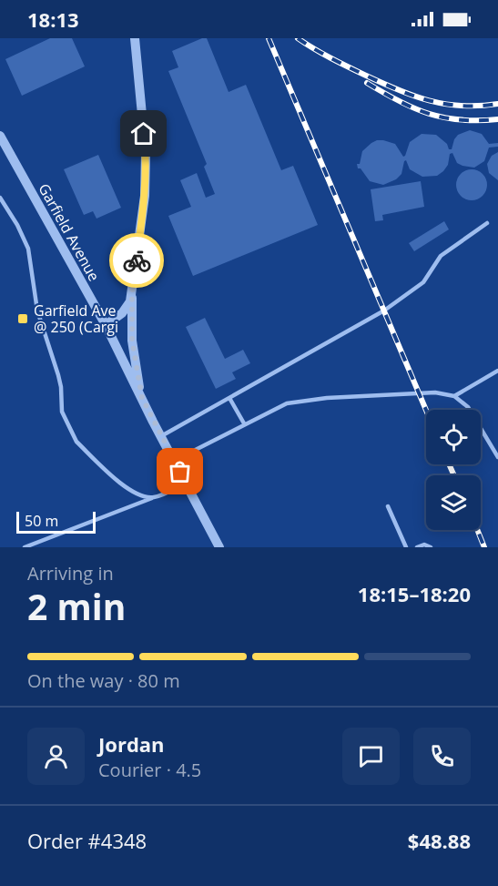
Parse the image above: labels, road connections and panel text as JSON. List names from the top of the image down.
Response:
{
  "streets": {
    "street": ["Garfield Avenue"]
  },
  "places": {
    "transit": ["Garfield Ave @ 250 (Cargi"]
  },
  "scale_bar": "50 m",
  "page": {
    "status": "18:13",
    "scale": "50 m",
    "heading": ["2 min", "Arriving in", "18:15–18:20"],
    "panel": [
      "Jordan",
      "Courier · 4.5",
      "Order #4348",
      "$48.88"
    ],
    "bar": "On the way · 80 m"
  }
}
